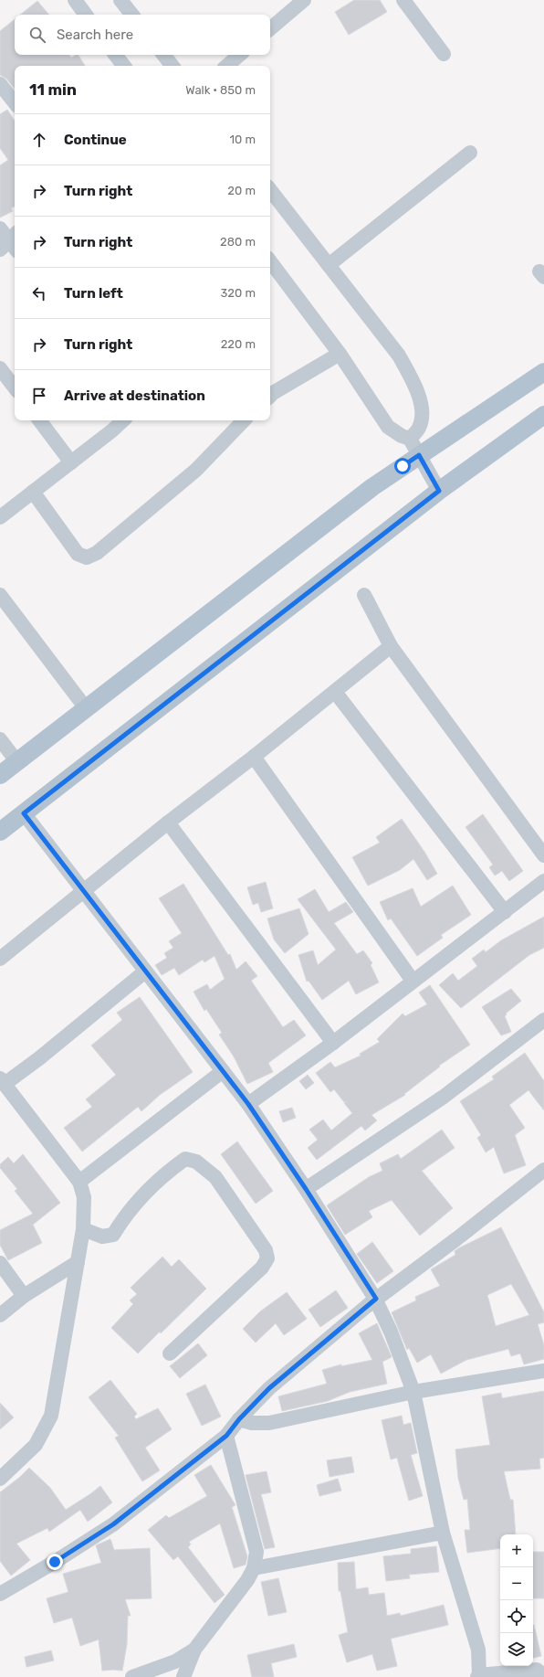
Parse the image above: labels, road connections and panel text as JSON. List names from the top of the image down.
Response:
{
  "page": {
    "search": "Search here",
    "heading": ["11 min", "Walk · 850 m"],
    "list": [
      ["Continue", "10 m"],
      ["Turn right", "20 m"],
      ["Turn right", "280 m"],
      ["Turn left", "320 m"],
      ["Turn right", "220 m"],
      "Arrive at destination"
    ],
    "map_buttons": ["+", "−"]
  }
}
